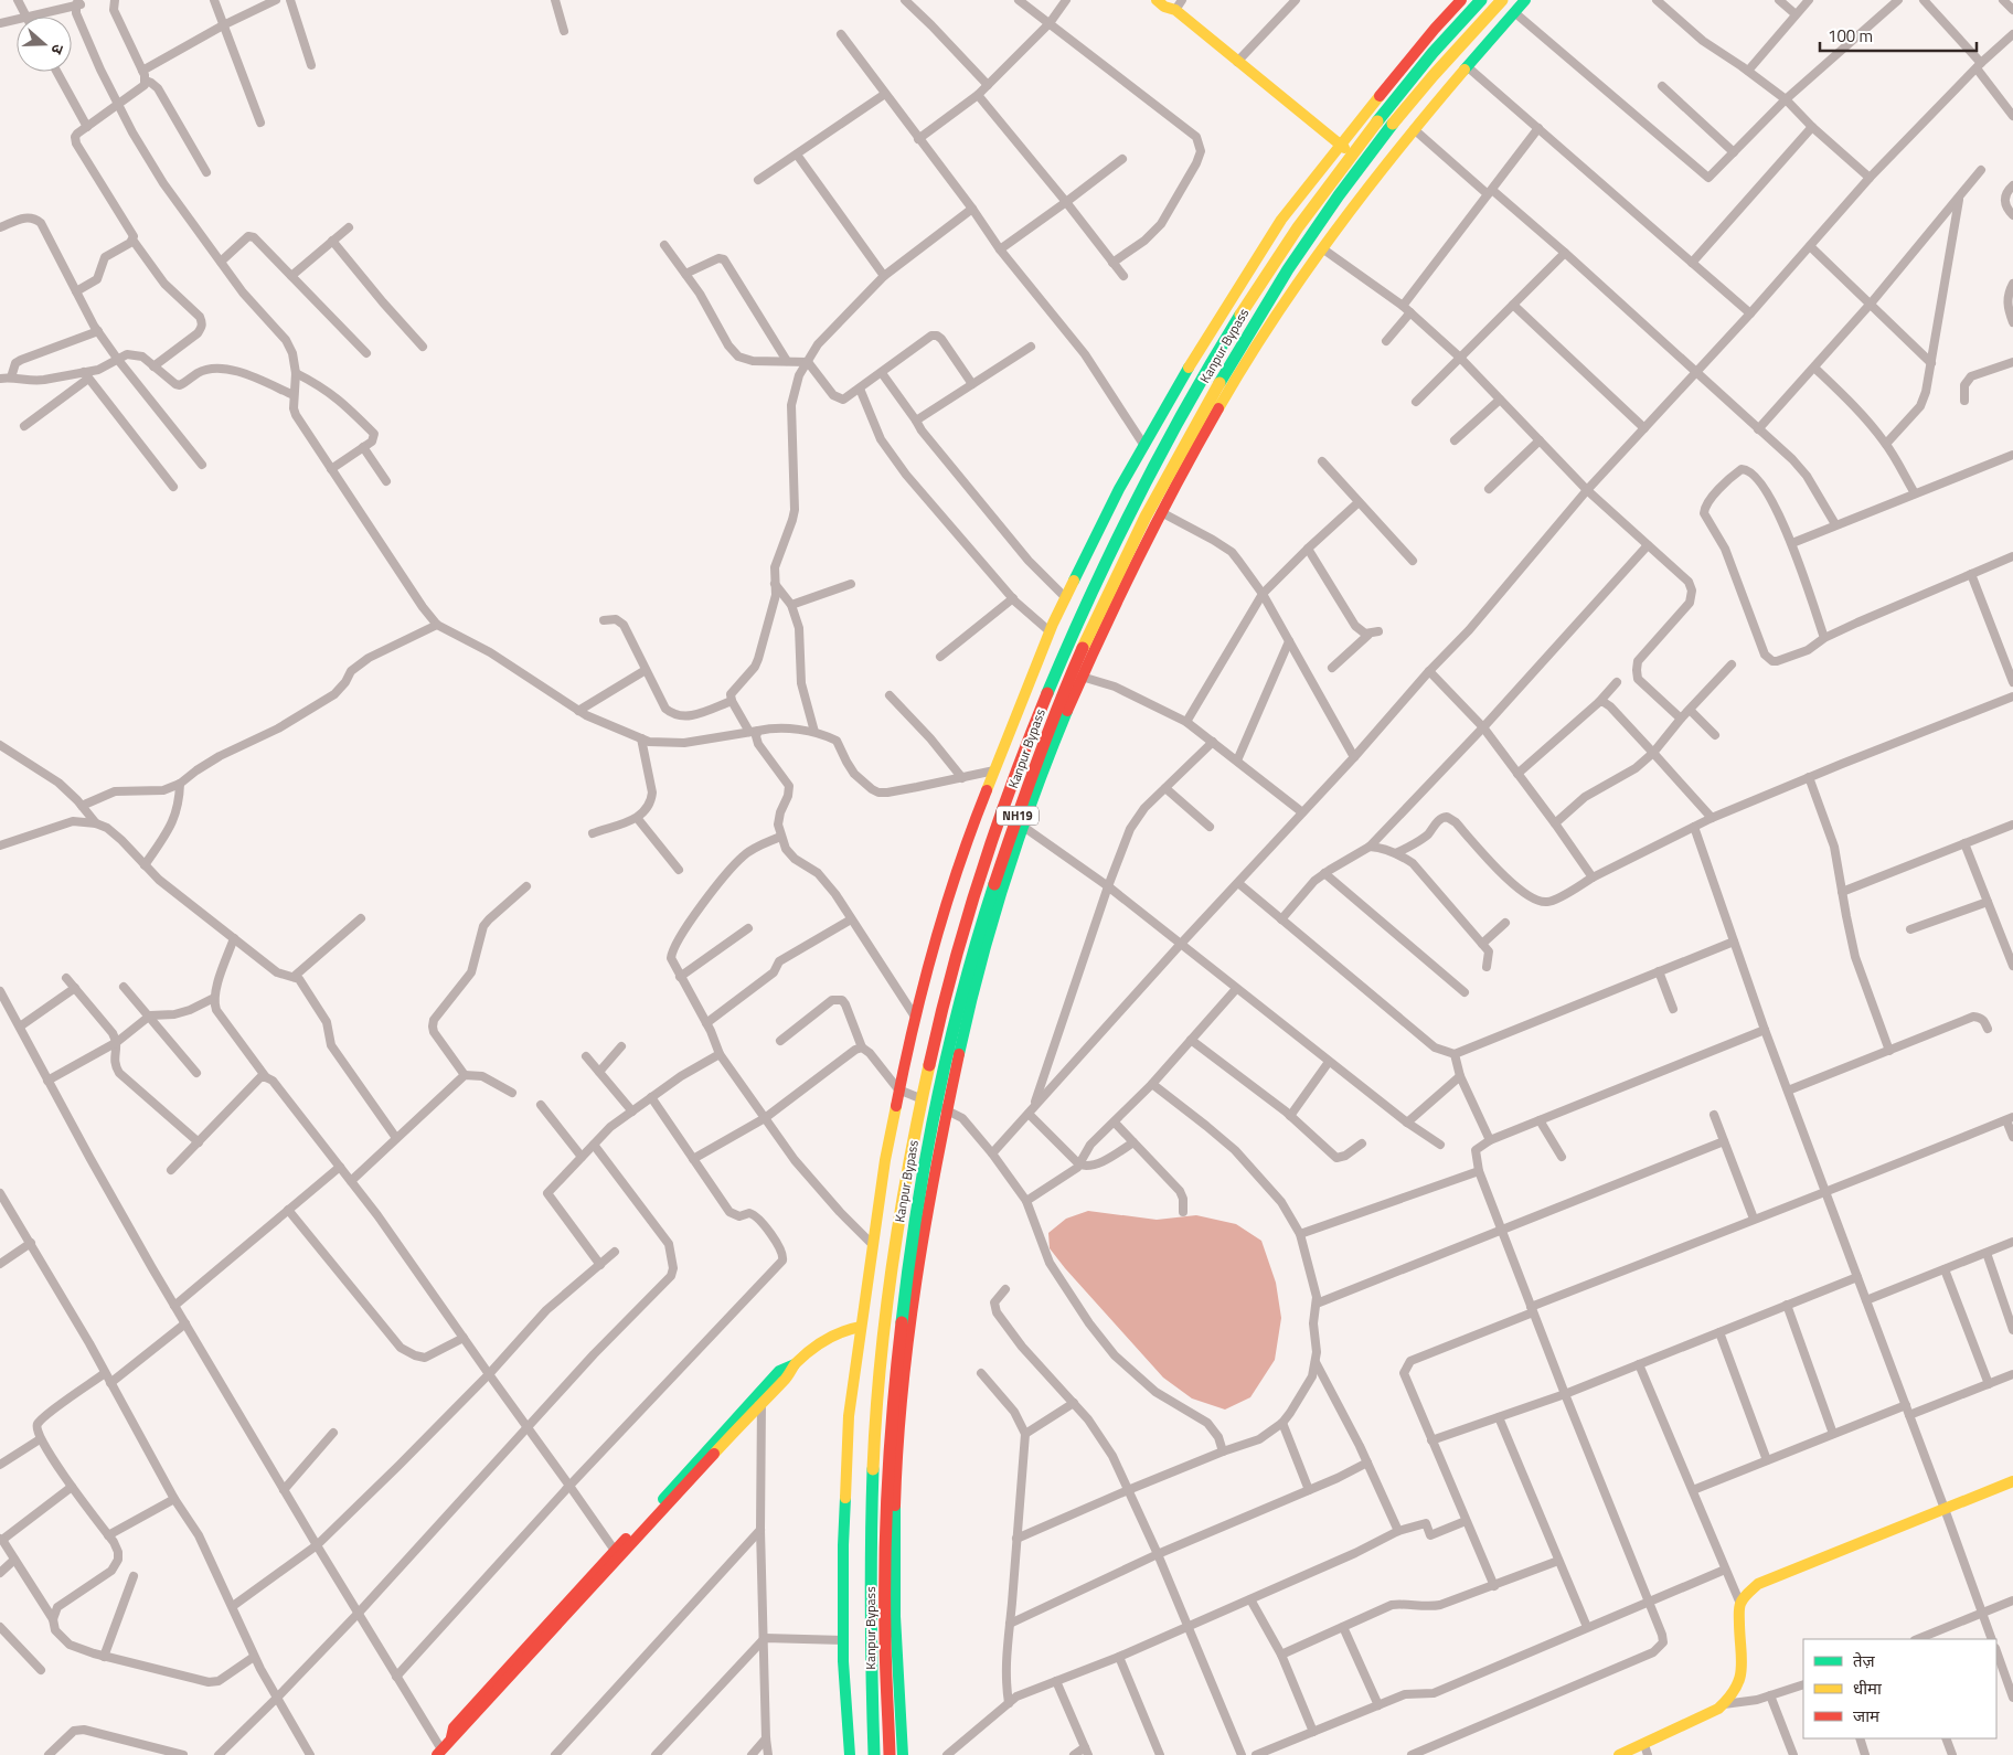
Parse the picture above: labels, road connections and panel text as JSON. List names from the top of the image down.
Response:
{
  "streets": {
    "main road": ["Kanpur Bypass", "NH19"]
  },
  "legend": ["तेज़", "धीमा", "जाम"],
  "scale_bar": "100 m",
  "north": "right"
}
